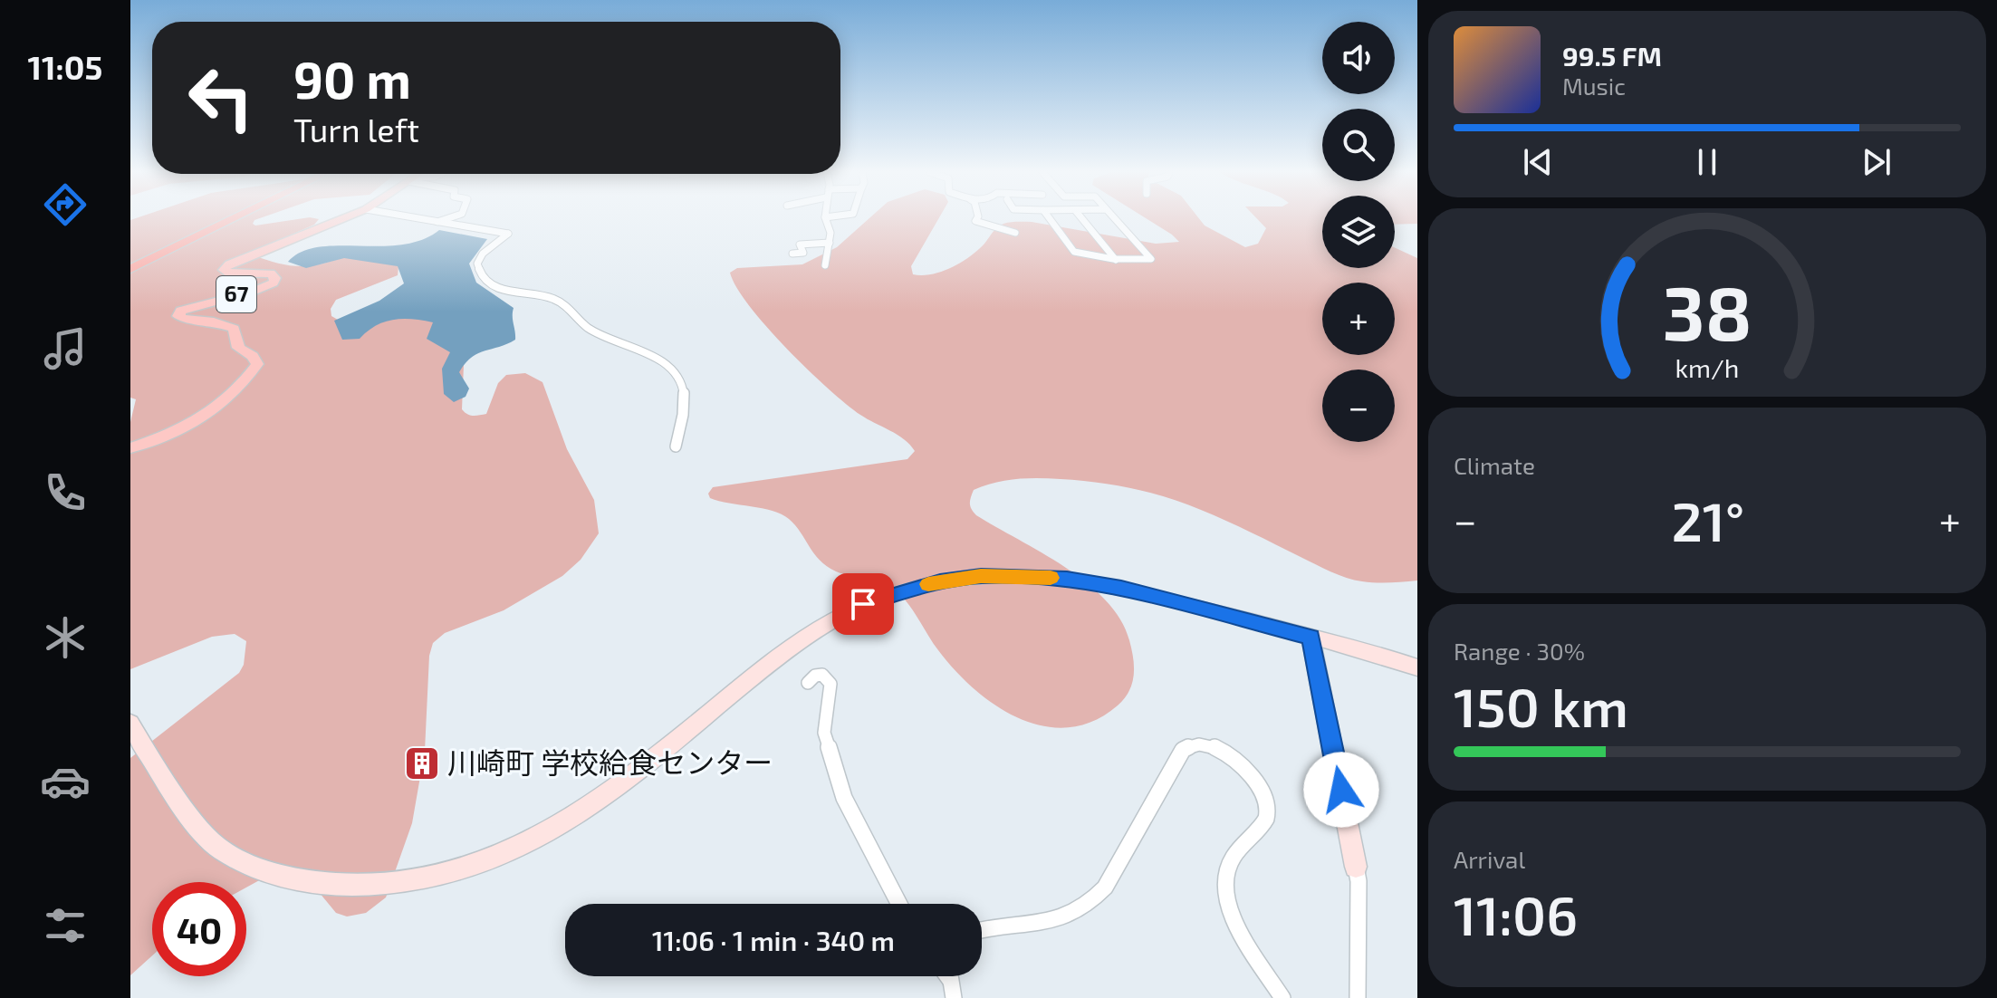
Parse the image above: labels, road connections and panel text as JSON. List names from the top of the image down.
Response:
{
  "streets": {
    "main road": ["67"]
  },
  "places": {
    "building": ["川崎町 学校給食センター"]
  },
  "page": {
    "tabs": "11:05",
    "map_buttons": ["+", "−"],
    "turn": ["90 m", "Turn left"],
    "song": ["99.5 FM", "Music"],
    "tile": [
      "Climate",
      ["Range · 30%", "150 km"],
      ["Arrival", "11:06"]
    ],
    "heat": ["−", "21°", "+"],
    "limit": "40",
    "trip": "11:06 · 1 min · 340 m",
    "gauge": ["38", "km/h"]
  }
}
